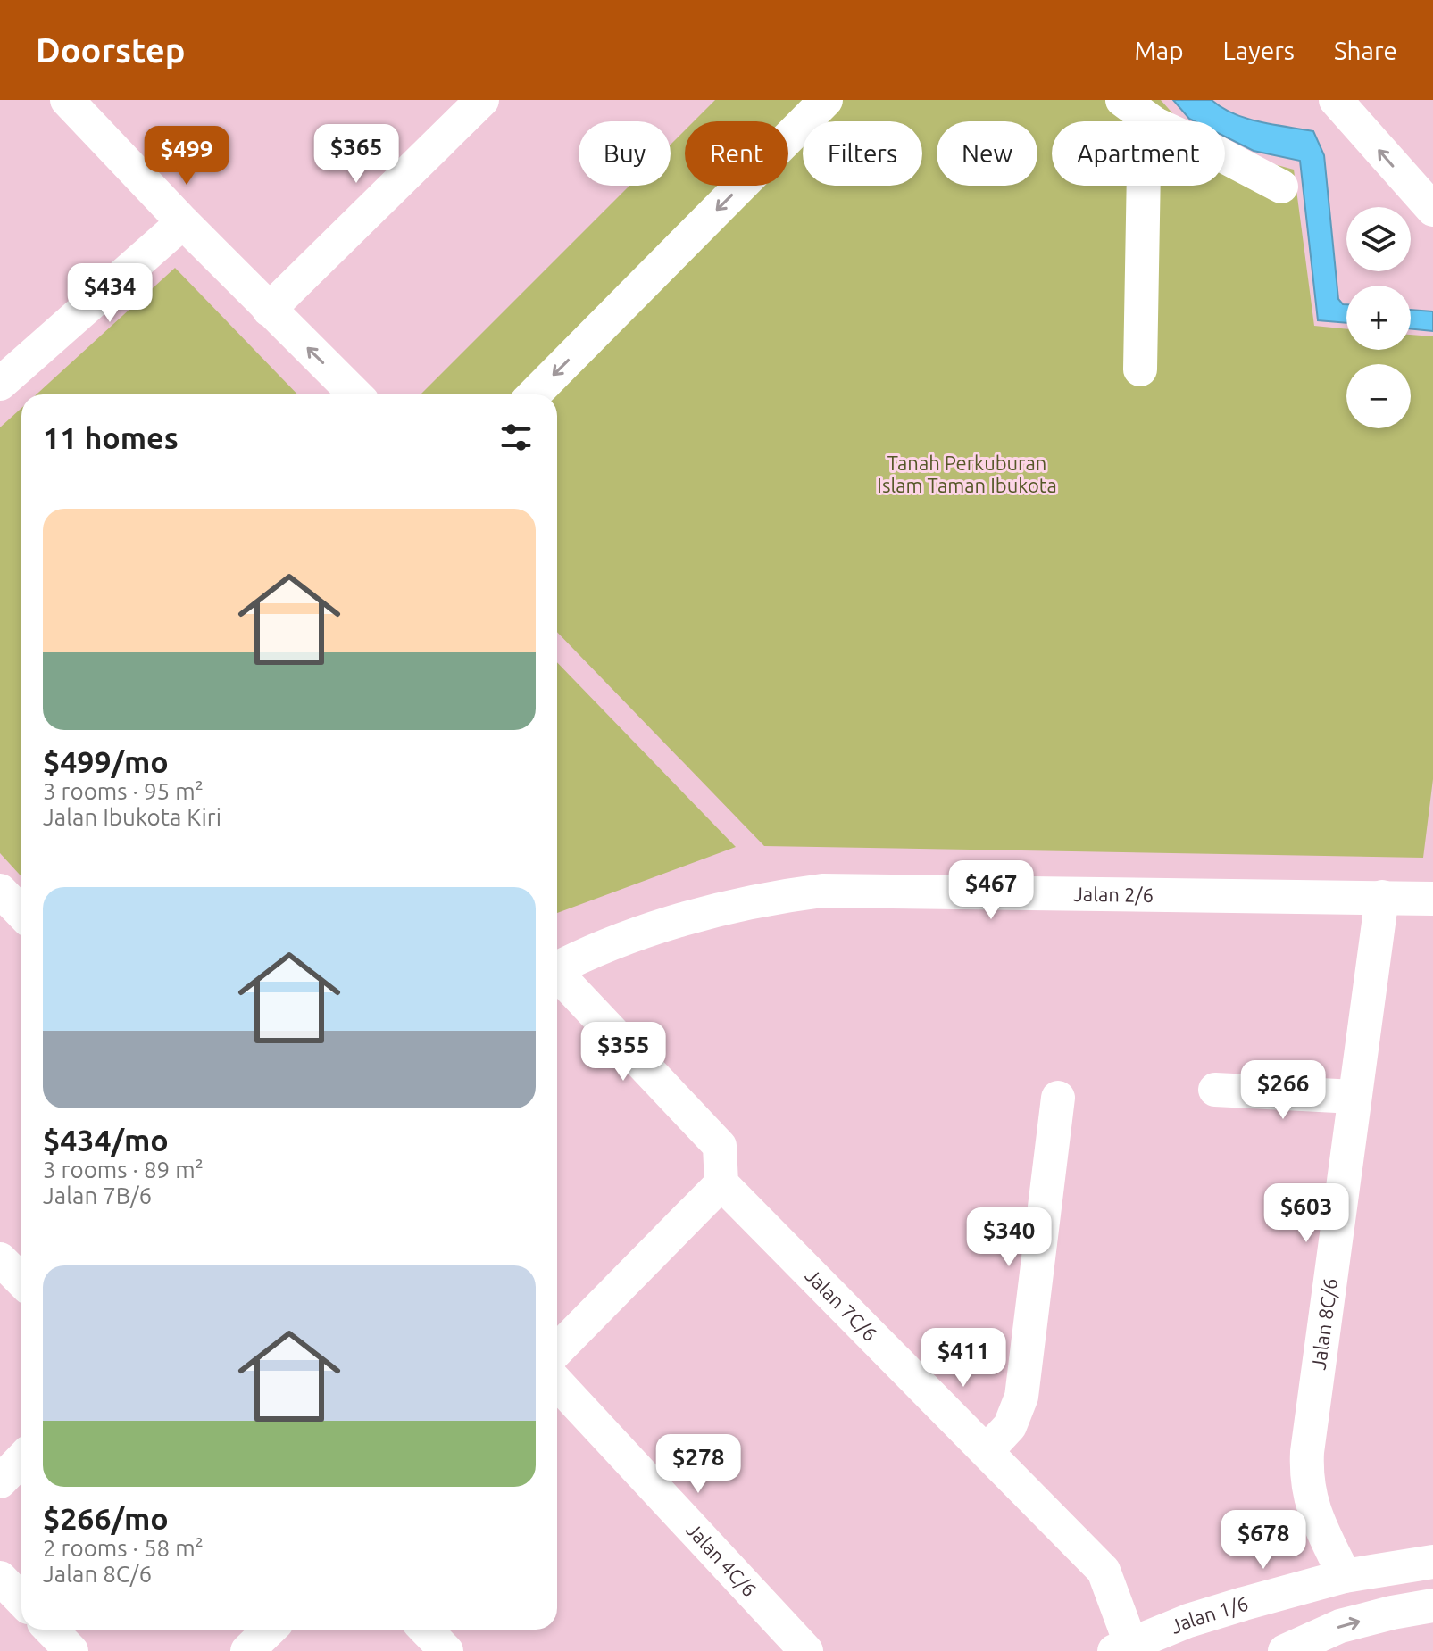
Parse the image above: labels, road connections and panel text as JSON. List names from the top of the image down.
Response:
{
  "streets": {
    "street": [
      "Jalan 2/6",
      "Jalan 7C/6",
      "Jalan 8C/6",
      "Jalan 4C/6",
      "Jalan 1/6"
    ]
  },
  "crossings": [
    ["Jalan 2/6", "Jalan 8C/6"],
    ["Jalan 7C/6", "Jalan 1/6"],
    ["Jalan 8C/6", "Jalan 1/6"]
  ],
  "parks": ["Tanah Perkuburan Islam Taman Ibukota"],
  "page": {
    "header": "Doorstep",
    "nav": ["Map", "Layers", "Share"],
    "chip": [
      "Buy",
      "Rent",
      "Filters",
      "New",
      "Apartment"
    ],
    "price": [
      "$365",
      "$499",
      "$434",
      "$467",
      "$355",
      "$266",
      "$603",
      "$340",
      "$411",
      "$278",
      "$678"
    ],
    "map_buttons": ["+", "−"],
    "heading": "11 homes",
    "list": [
      {
        "name": "$499/mo",
        "note": "3 rooms · 95 m² · Jalan Ibukota Kiri"
      },
      {
        "name": "$434/mo",
        "note": "3 rooms · 89 m² · Jalan 7B/6"
      },
      {
        "name": "$266/mo",
        "note": "2 rooms · 58 m² · Jalan 8C/6"
      }
    ]
  }
}
